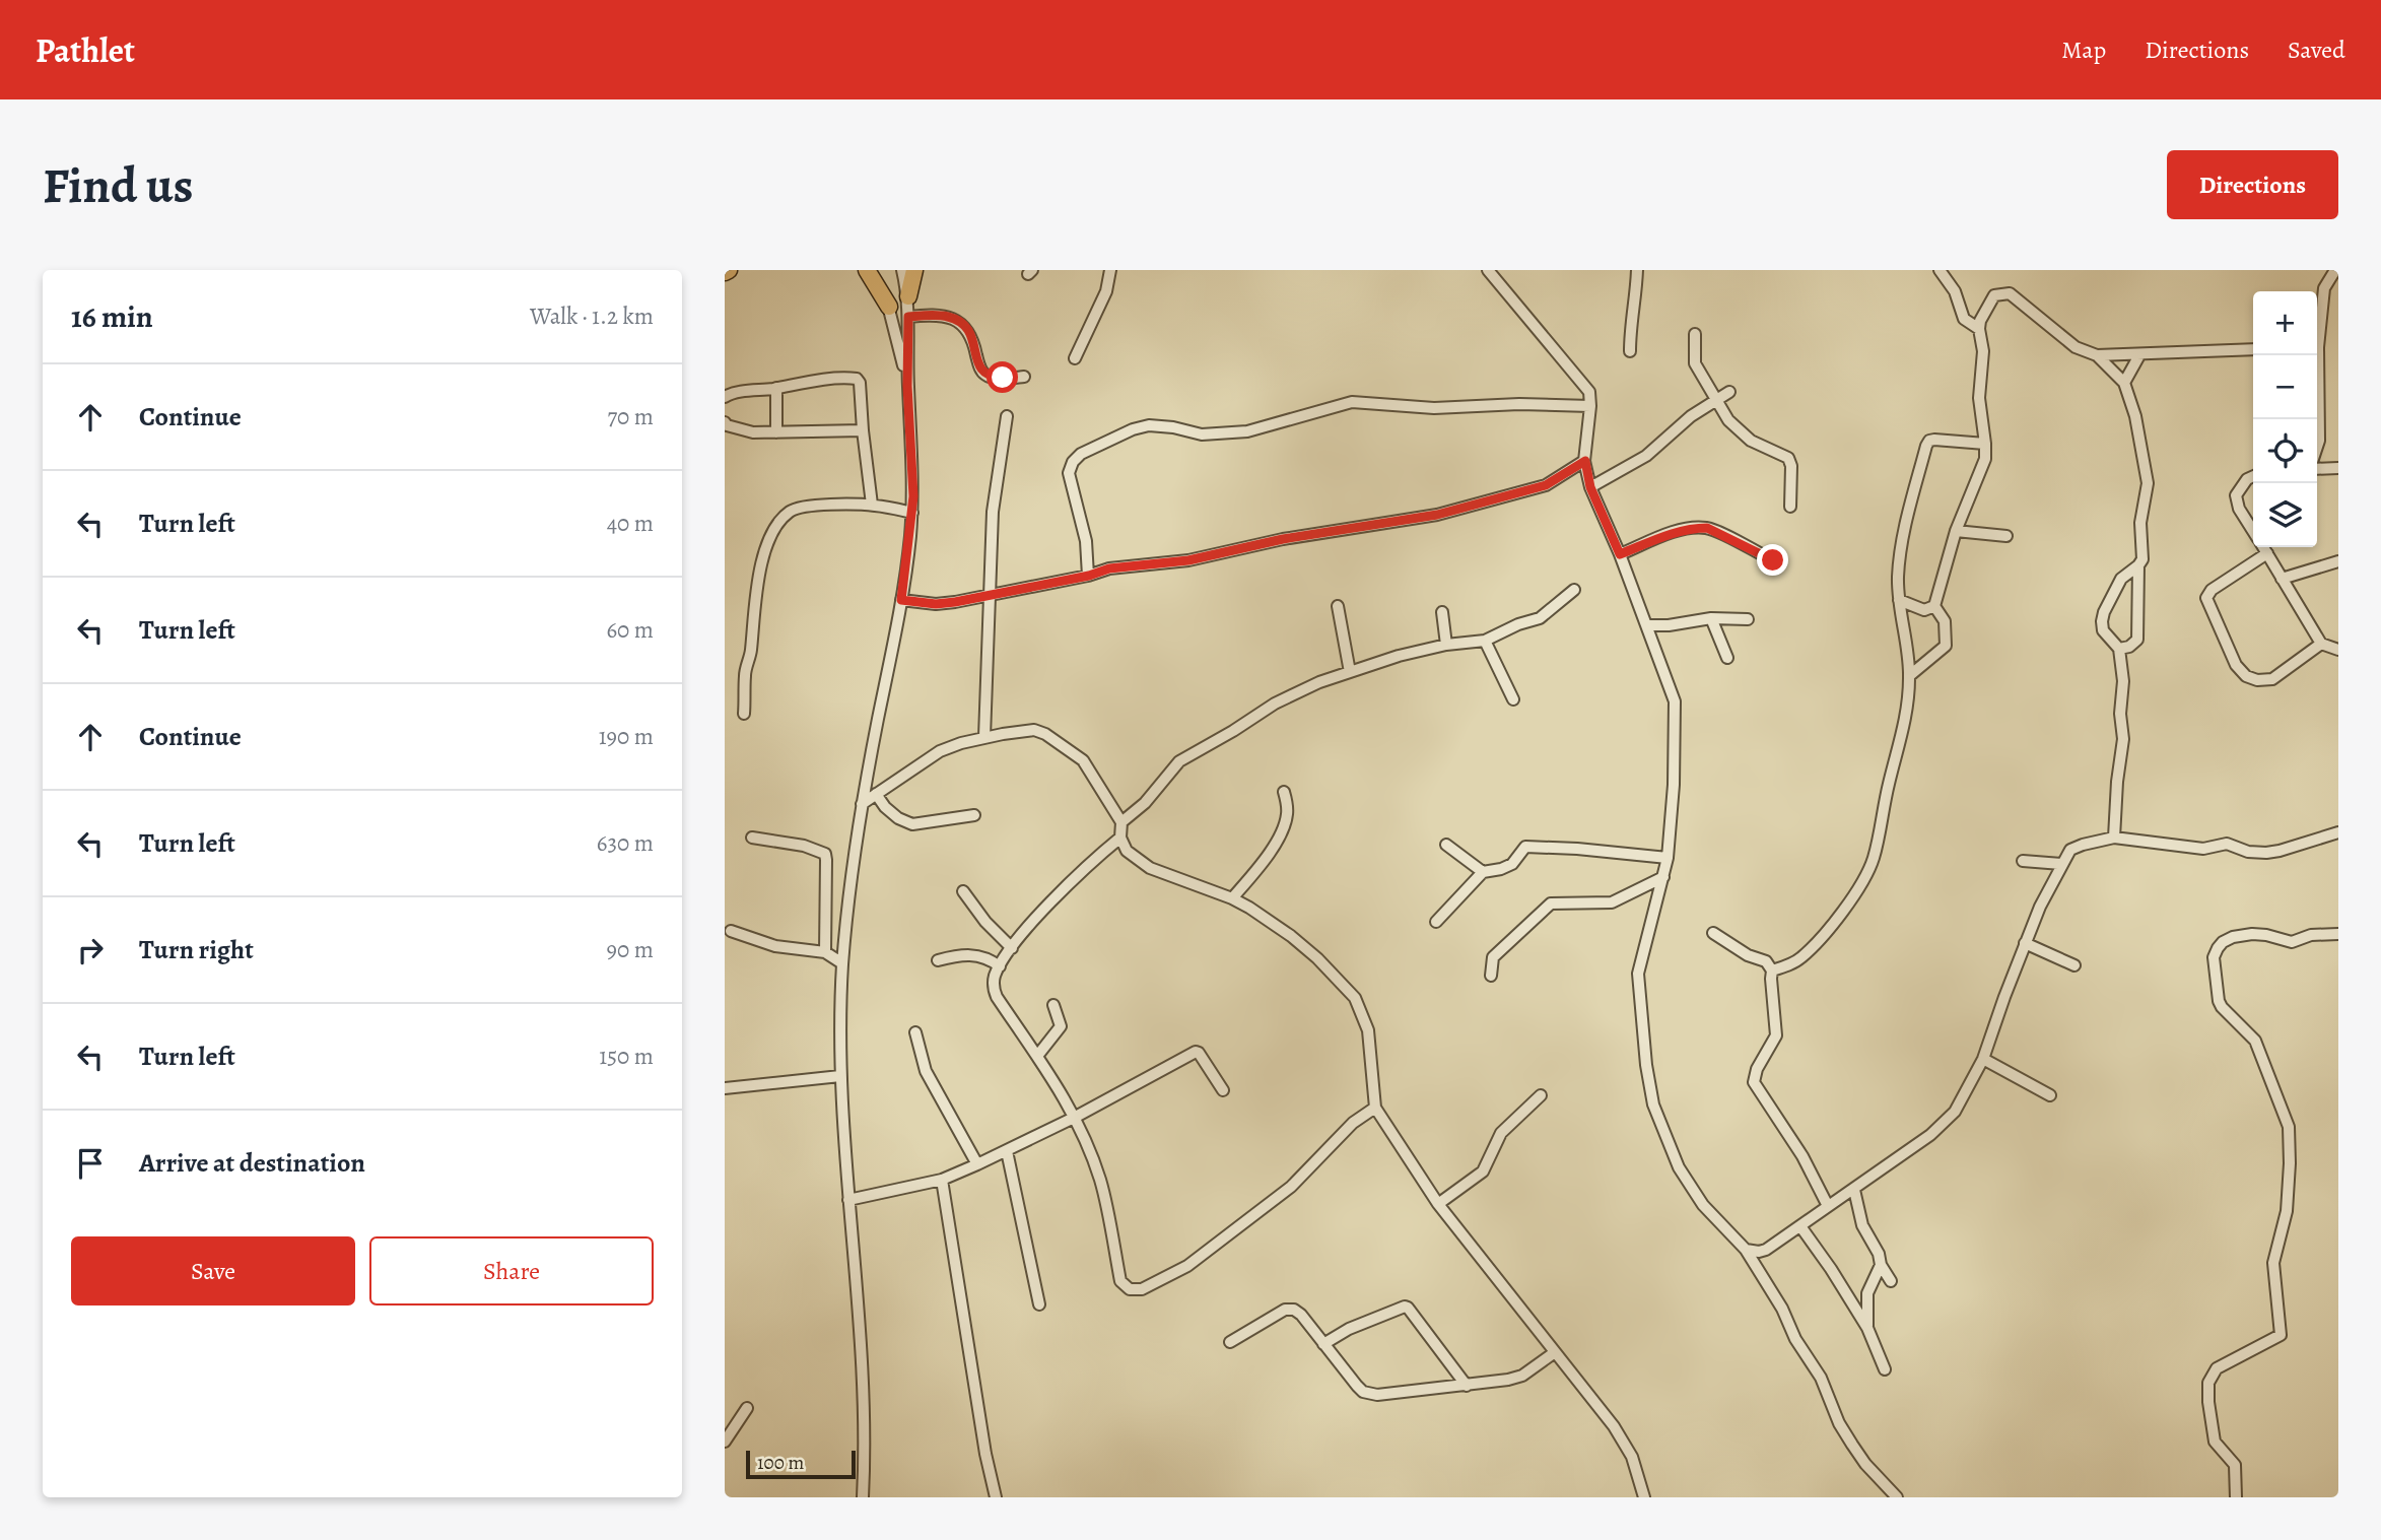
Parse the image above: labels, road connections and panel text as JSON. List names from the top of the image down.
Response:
{
  "scale_bar": "100 m",
  "page": {
    "header": "Pathlet",
    "nav": ["Map", "Directions", "Saved"],
    "buttons": [
      "Directions",
      ["Save", "Share"]
    ],
    "title": "Find us",
    "heading": ["16 min", "Walk · 1.2 km"],
    "map_buttons": ["+", "−"],
    "list": [
      ["Continue", "70 m"],
      ["Turn left", "40 m"],
      ["Turn left", "60 m"],
      ["Continue", "190 m"],
      ["Turn left", "630 m"],
      ["Turn right", "90 m"],
      ["Turn left", "150 m"],
      "Arrive at destination"
    ],
    "scale": "100 m"
  }
}
